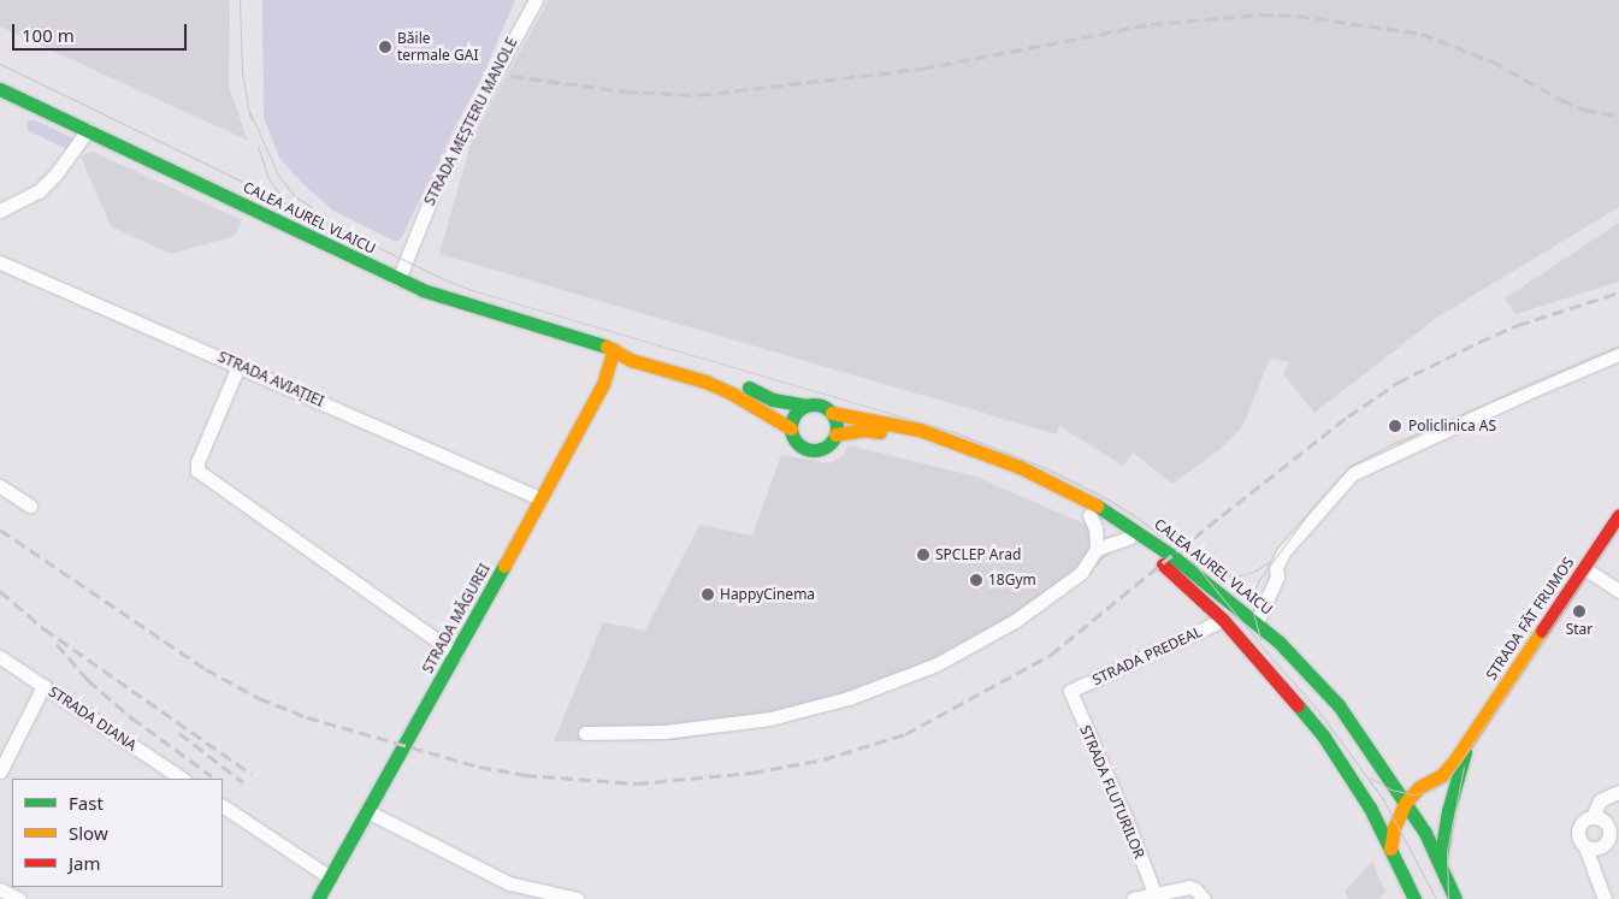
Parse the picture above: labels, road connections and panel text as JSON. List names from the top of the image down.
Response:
{
  "streets": {
    "main road": ["CALEA AUREL VLAICU", "STRADA MĂGUREI", "STRADA FĂT FRUMOS"],
    "street": [
      "STRADA MEȘTERU MANOLE",
      "STRADA AVIAȚIEI",
      "STRADA PREDEAL",
      "STRADA DIANA",
      "STRADA FLUTURILOR"
    ]
  },
  "crossings": [
    ["STRADA MEȘTERU MANOLE", "CALEA AUREL VLAICU"],
    ["CALEA AUREL VLAICU", "STRADA MĂGUREI"],
    ["CALEA AUREL VLAICU", "STRADA FĂT FRUMOS"],
    ["CALEA AUREL VLAICU", "STRADA PREDEAL"],
    ["STRADA AVIAȚIEI", "STRADA MĂGUREI"],
    ["STRADA PREDEAL", "STRADA FLUTURILOR"]
  ],
  "places": [
    "Băile termale GAI",
    "Policlinica AS",
    "SPCLEP Arad",
    "18Gym",
    "HappyCinema",
    "Star"
  ],
  "legend": ["Fast", "Slow", "Jam"],
  "scale_bar": "100 m"
}
